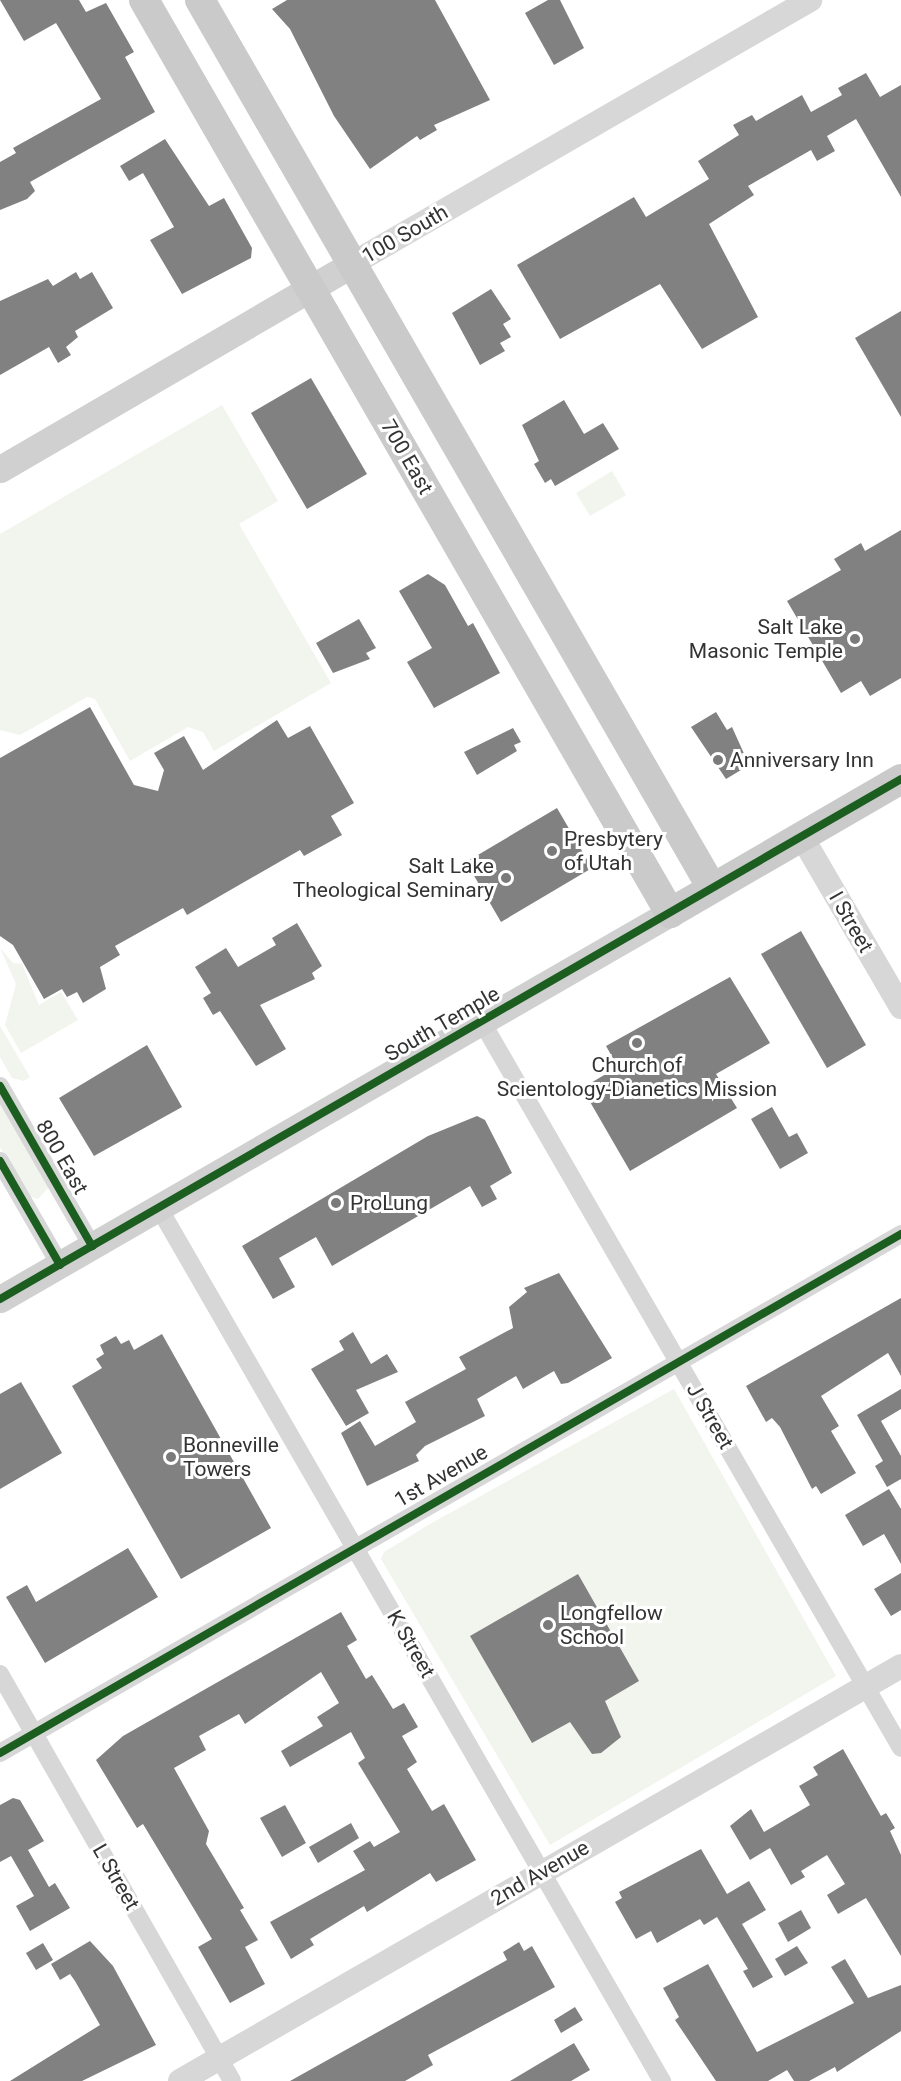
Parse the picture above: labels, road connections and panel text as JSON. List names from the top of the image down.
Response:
{
  "streets": {
    "main road": ["100 South", "700 East", "South Temple"],
    "street": [
      "I Street",
      "800 East",
      "J Street",
      "1st Avenue",
      "K Street",
      "2nd Avenue",
      "L Street"
    ]
  },
  "crossings": [
    ["100 South", "700 East"],
    ["700 East", "South Temple"],
    ["I Street", "South Temple"],
    ["South Temple", "800 East"],
    ["South Temple", "J Street"],
    ["South Temple", "K Street"],
    ["J Street", "1st Avenue"],
    ["J Street", "2nd Avenue"],
    ["1st Avenue", "K Street"],
    ["1st Avenue", "L Street"],
    ["K Street", "2nd Avenue"],
    ["2nd Avenue", "L Street"]
  ],
  "places": [
    "Salt Lake Masonic Temple",
    "Anniversary Inn",
    "Presbytery of Utah",
    "Salt Lake Theological Seminary",
    "Church of Scientology-Dianetics Mission",
    "ProLung",
    "Bonneville Towers",
    "Longfellow School"
  ]
}
